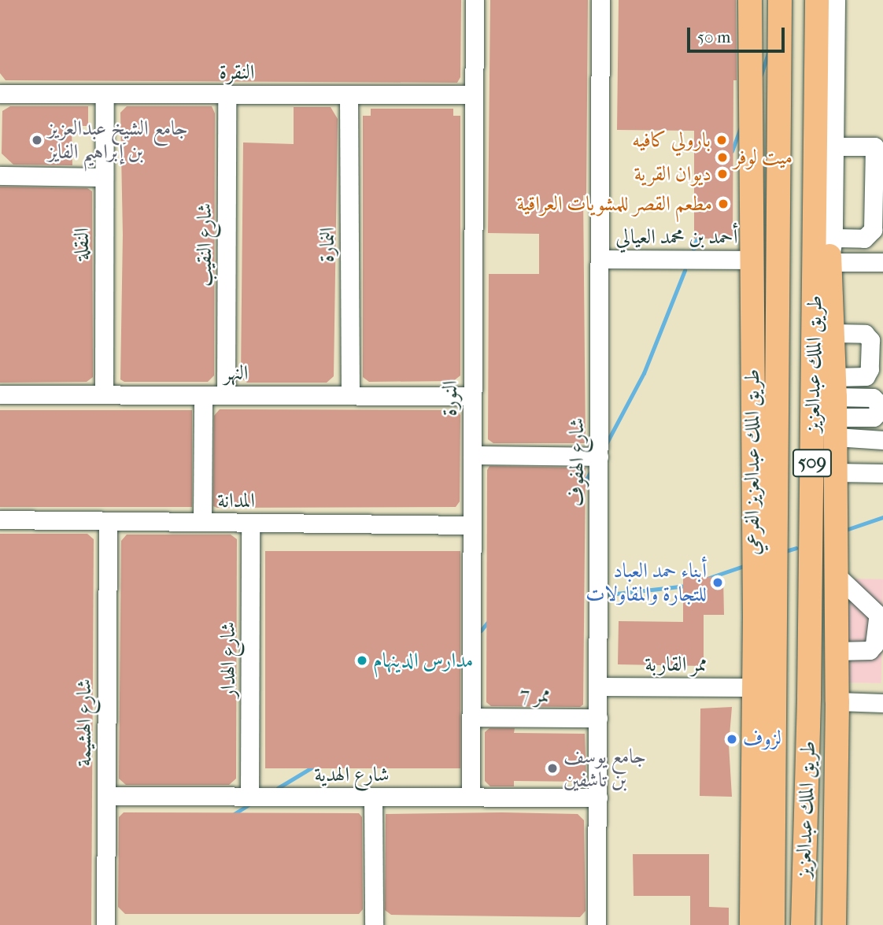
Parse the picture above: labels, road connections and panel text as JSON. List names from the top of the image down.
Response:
{
  "streets": {
    "main road": ["طريق الملك عبدالعزيز", "طريق الملك عبدالعزيز الفرعي", "509"],
    "street": [
      "النقرة",
      "أحمد بن محمد العيالي",
      "النقلة",
      "شارع النقيب",
      "النمارة",
      "النهر",
      "النورة",
      "شارع الهفوف",
      "المدانة",
      "شارع الهدار",
      "ممر القاربة",
      "ممر 7",
      "شارع الهشيمة",
      "شارع الهدية"
    ]
  },
  "crossings": [
    ["النقرة", "النقلة"],
    ["النقرة", "شارع النقيب"],
    ["النقرة", "النمارة"],
    ["النقرة", "النورة"],
    ["أحمد بن محمد العيالي", "شارع الهفوف"],
    ["أحمد بن محمد العيالي", "طريق الملك عبدالعزيز الفرعي"],
    ["النقلة", "النهر"],
    ["شارع النقيب", "النهر"],
    ["النمارة", "النهر"],
    ["النهر", "النورة"],
    ["النورة", "المدانة"],
    ["النورة", "ممر 7"],
    ["النورة", "شارع الهدية"],
    ["شارع الهفوف", "ممر القاربة"],
    ["شارع الهفوف", "ممر 7"],
    ["شارع الهفوف", "شارع الهدية"],
    ["طريق الملك عبدالعزيز الفرعي", "ممر القاربة"],
    ["المدانة", "شارع الهدار"],
    ["المدانة", "شارع الهشيمة"],
    ["شارع الهدار", "شارع الهدية"],
    ["شارع الهشيمة", "شارع الهدية"]
  ],
  "places": [
    "جامع الشيخ عبدالعزيز بن إبراهيم الفايز",
    "بارولي كافيه",
    "ميت لوفر",
    "ديوان القرية",
    "مطعم القصر للمشويات العراقية",
    "أبناء حمد العباد للتجارة والمقاولات",
    "مدارس الدينهام",
    "لزوف",
    "جامع يوسف بن تاشفين"
  ],
  "scale_bar": "50 m"
}
